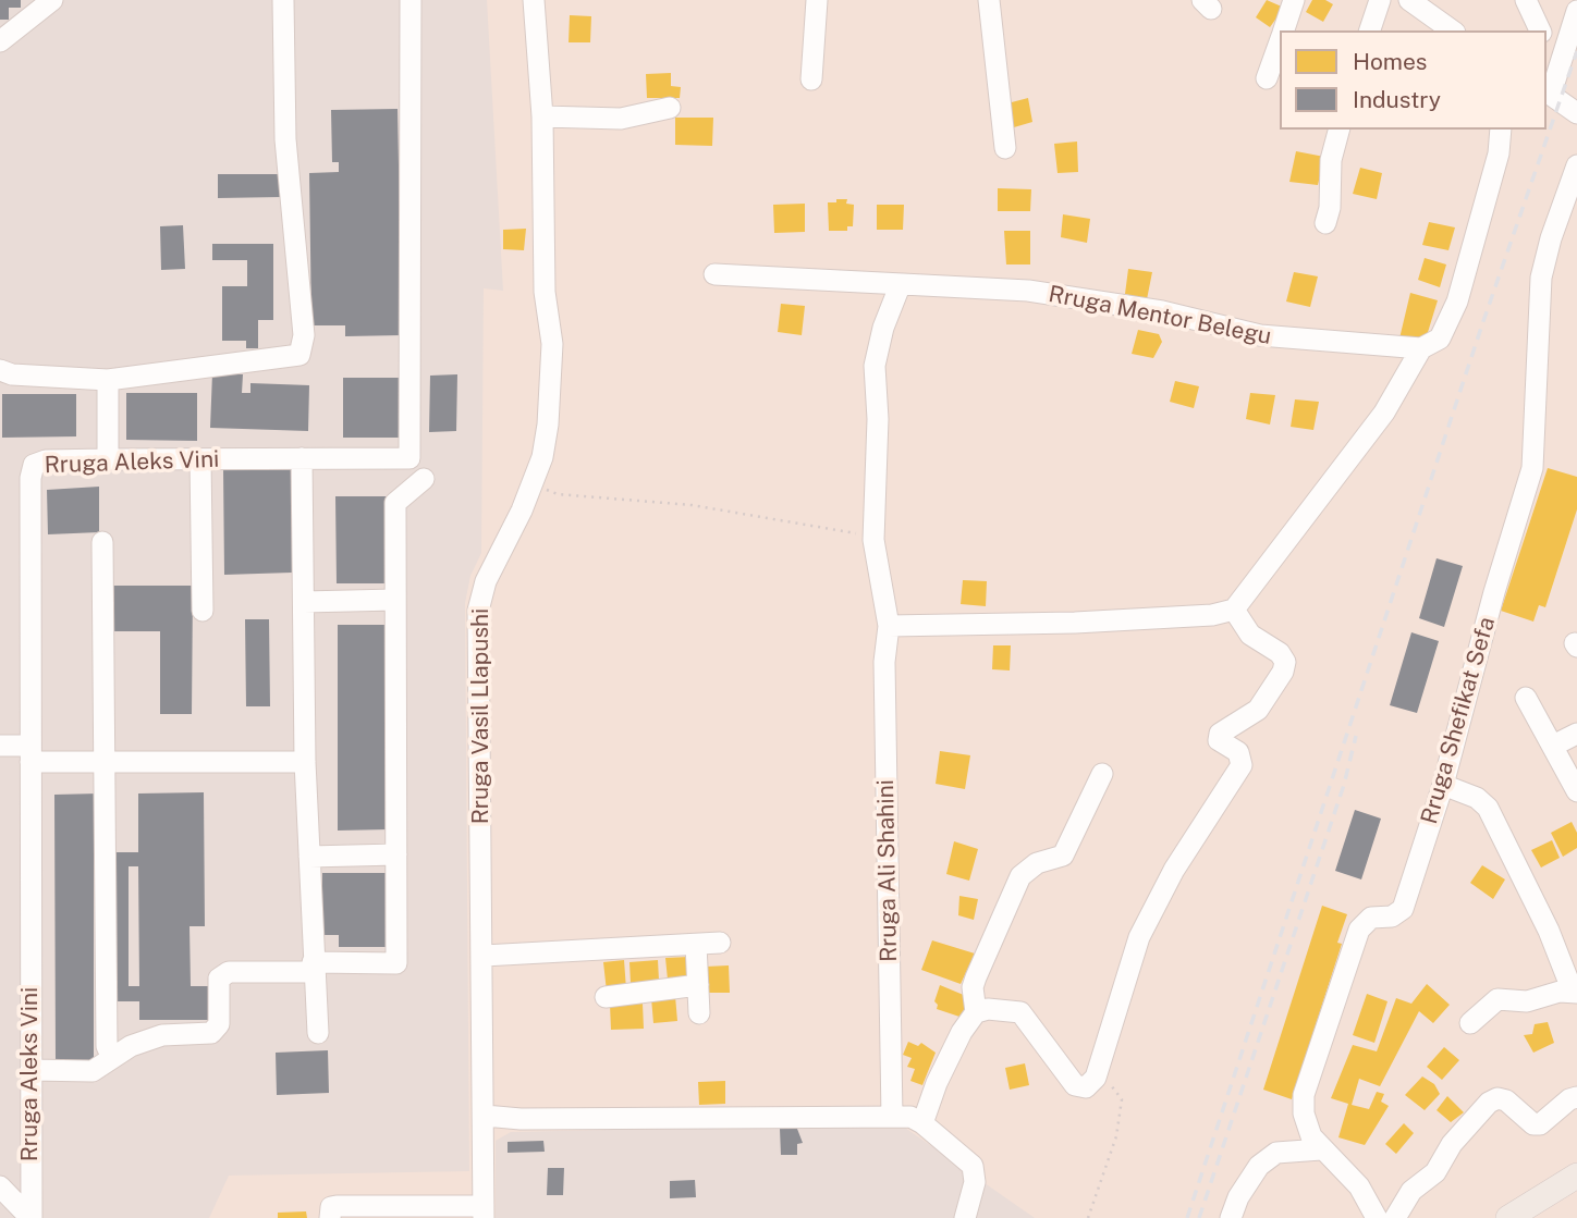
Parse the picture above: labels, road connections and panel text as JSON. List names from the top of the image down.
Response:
{
  "streets": {
    "street": [
      "Rruga Mentor Belegu",
      "Rruga Aleks Vini",
      "Rruga Vasil Llapushi",
      "Rruga Shefikat Sefa",
      "Rruga Ali Shahini"
    ]
  },
  "crossings": [
    ["Rruga Mentor Belegu", "Rruga Ali Shahini"]
  ],
  "legend": ["Homes", "Industry"]
}
